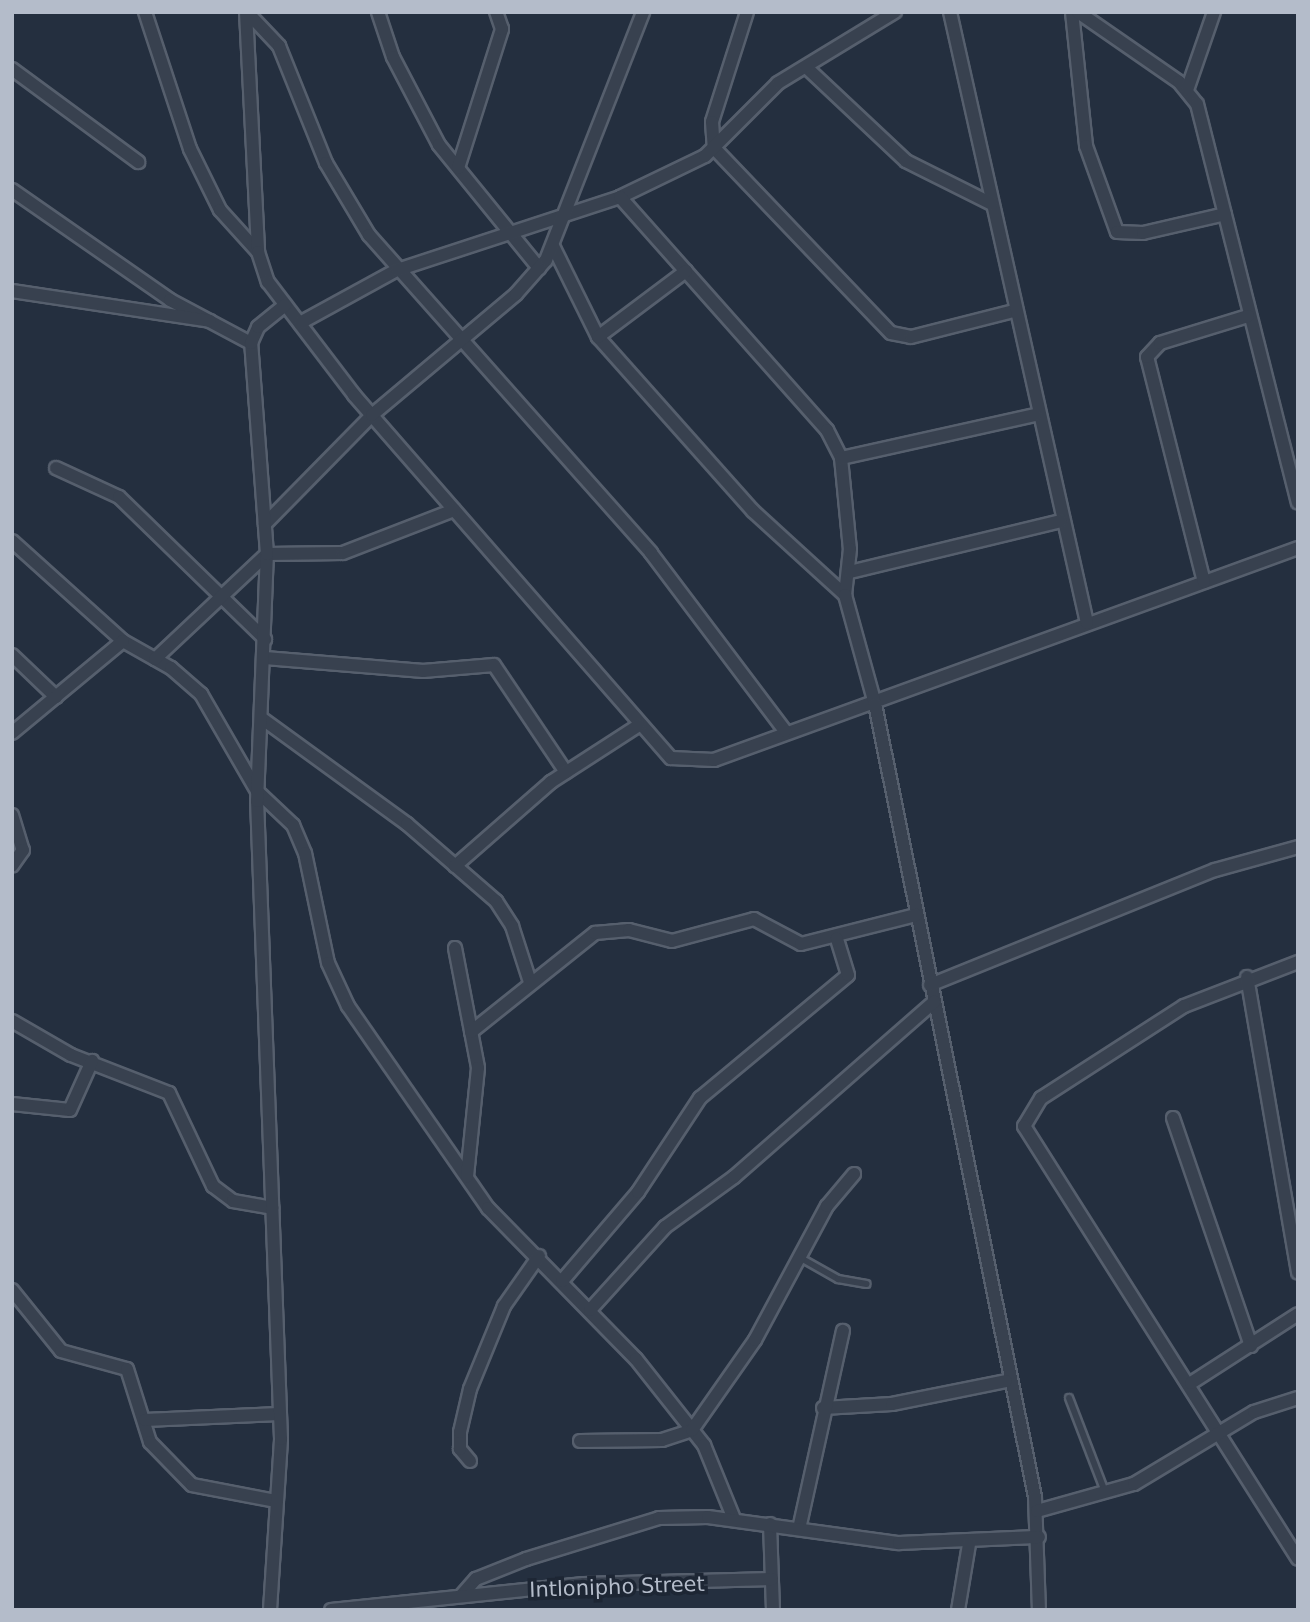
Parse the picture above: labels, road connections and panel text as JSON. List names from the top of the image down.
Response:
{
  "streets": {
    "street": ["Intlonipho Street"]
  }
}
